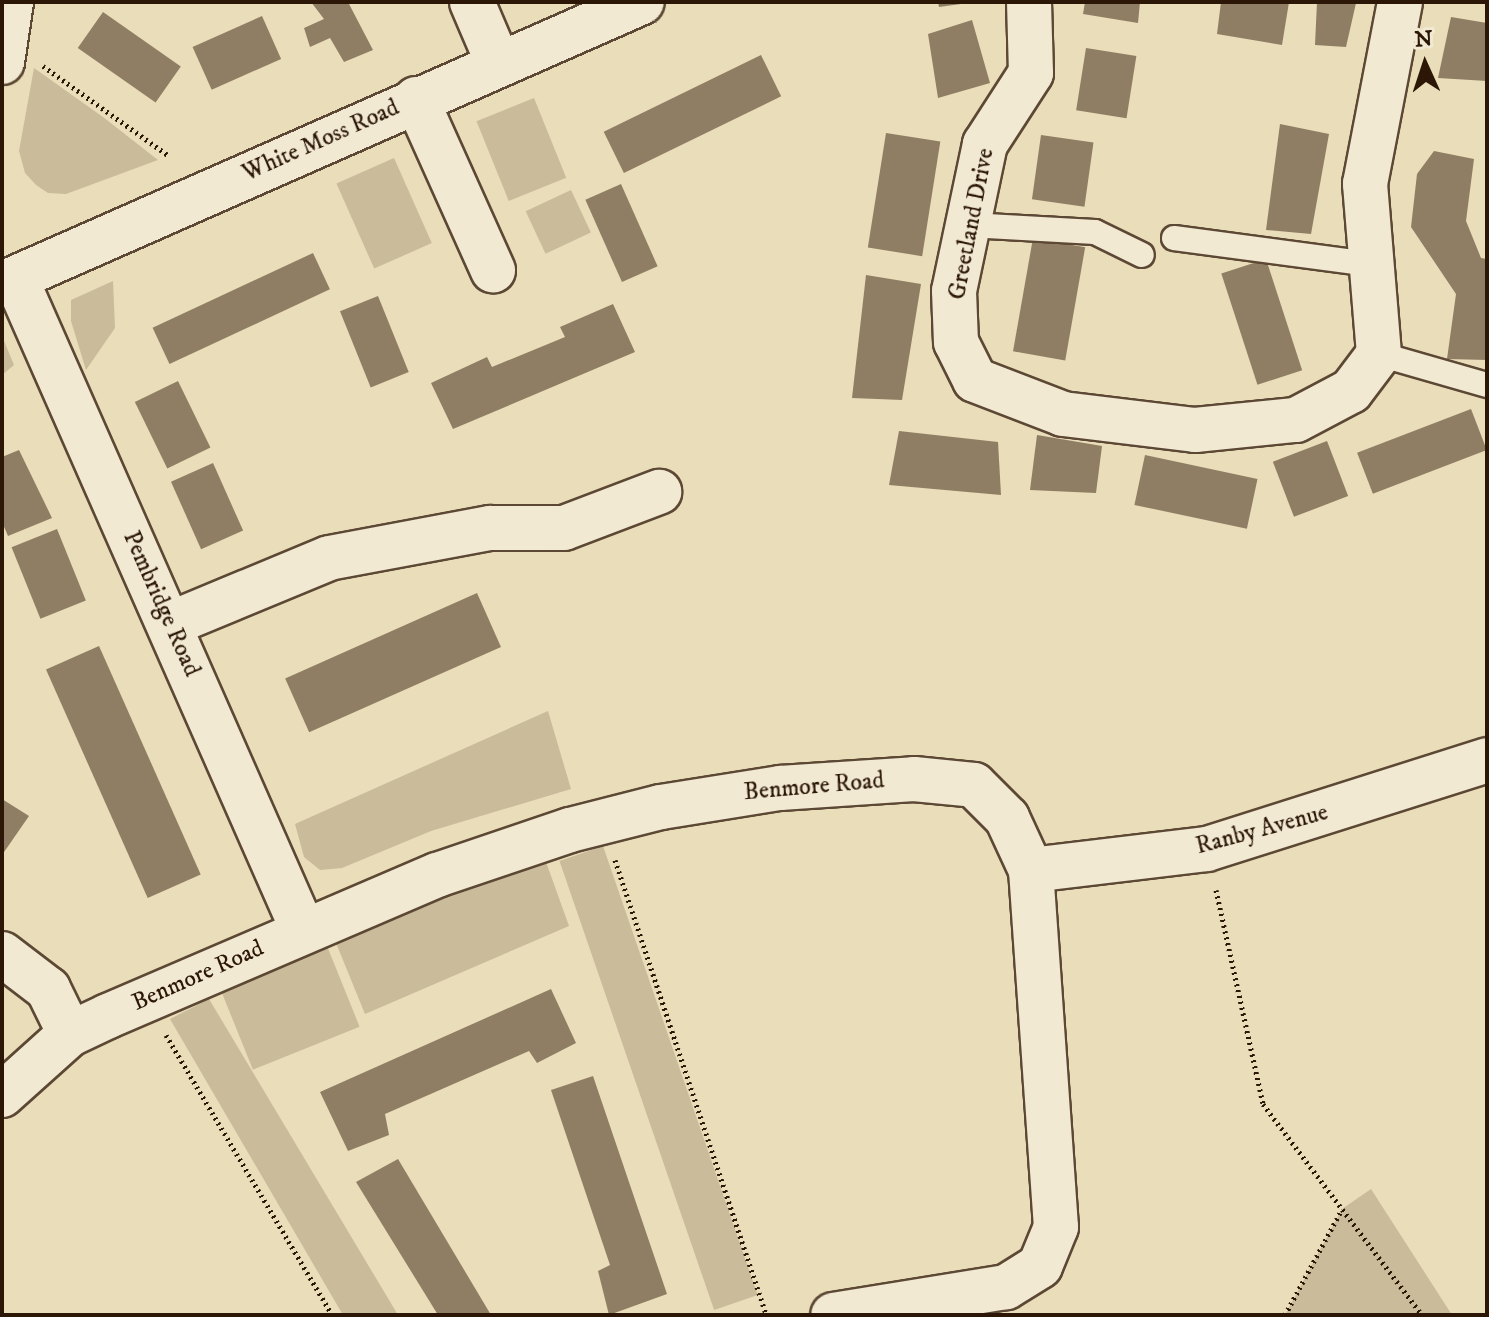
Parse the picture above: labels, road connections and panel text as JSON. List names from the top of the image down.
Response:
{
  "streets": {
    "street": [
      "White Moss Road",
      "Greetland Drive",
      "Pembridge Road",
      "Benmore Road",
      "Ranby Avenue"
    ]
  },
  "crossings": [
    ["White Moss Road", "Pembridge Road"],
    ["Pembridge Road", "Benmore Road"],
    ["Benmore Road", "Ranby Avenue"]
  ],
  "north": "top"
}
